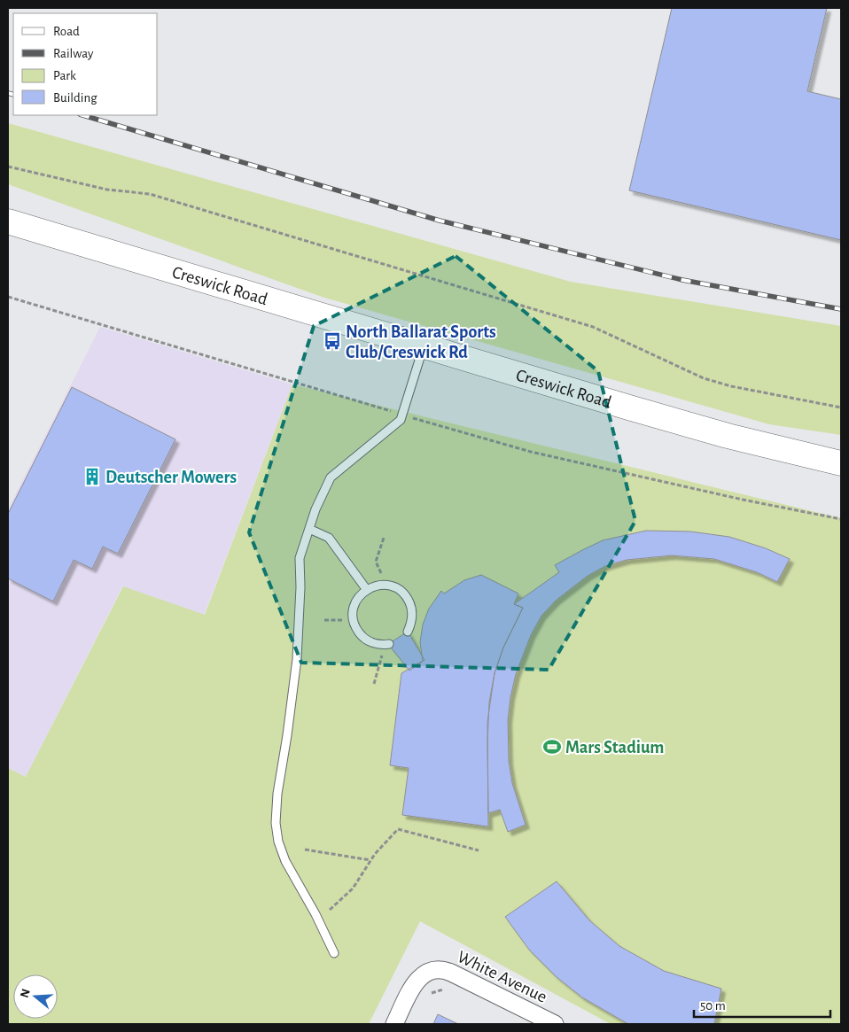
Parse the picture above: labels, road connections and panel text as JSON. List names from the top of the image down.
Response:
{
  "streets": {
    "highway": ["Creswick Road"],
    "street": ["White Avenue"]
  },
  "places": {
    "bus stop": ["North Ballarat Sports Club/Creswick Rd"],
    "building": ["Deutscher Mowers"],
    "sports": ["Mars Stadium"]
  },
  "legend": [
    "Road",
    "Railway",
    "Park",
    "Building"
  ],
  "scale_bar": "50 m",
  "north": "left"
}
